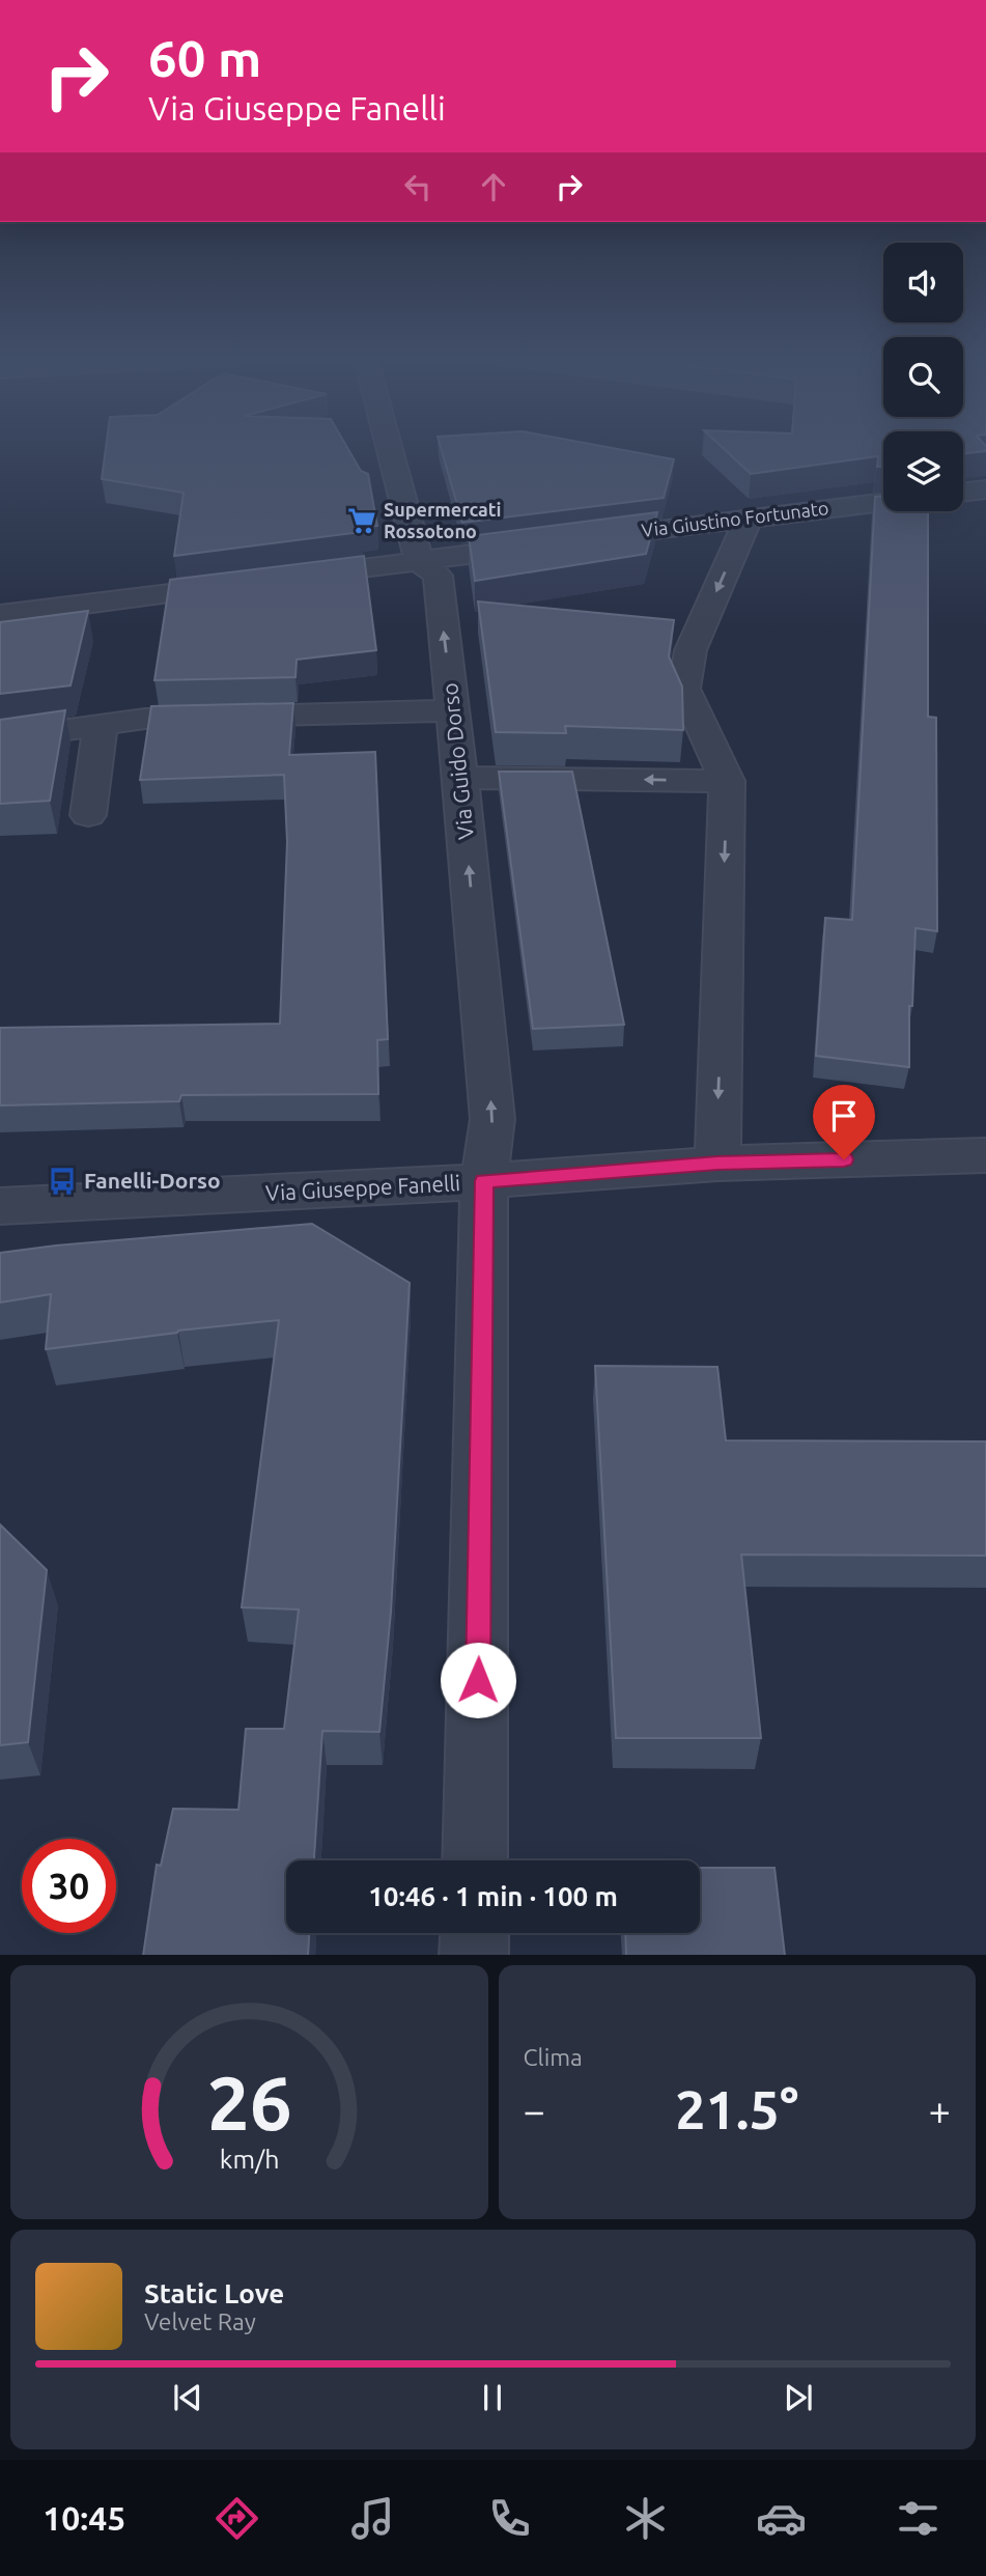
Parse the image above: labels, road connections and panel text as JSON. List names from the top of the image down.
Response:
{
  "streets": {
    "street": ["Via Giustino Fortunato", "Via Guido Dorso", "Via Giuseppe Fanelli"]
  },
  "crossings": [
    ["Via Guido Dorso", "Via Giuseppe Fanelli"]
  ],
  "places": {
    "supermarket": ["Supermercati Rossotono"],
    "bus stop": ["Fanelli-Dorso"]
  },
  "page": {
    "turn": ["60 m", "Via Giuseppe Fanelli"],
    "limit": "30",
    "trip": "10:46 · 1 min · 100 m",
    "tile": "Clima",
    "heat": ["−", "21.5°", "+"],
    "song": ["Static Love", "Velvet Ray"],
    "tabs": "10:45",
    "gauge": ["26", "km/h"]
  }
}
